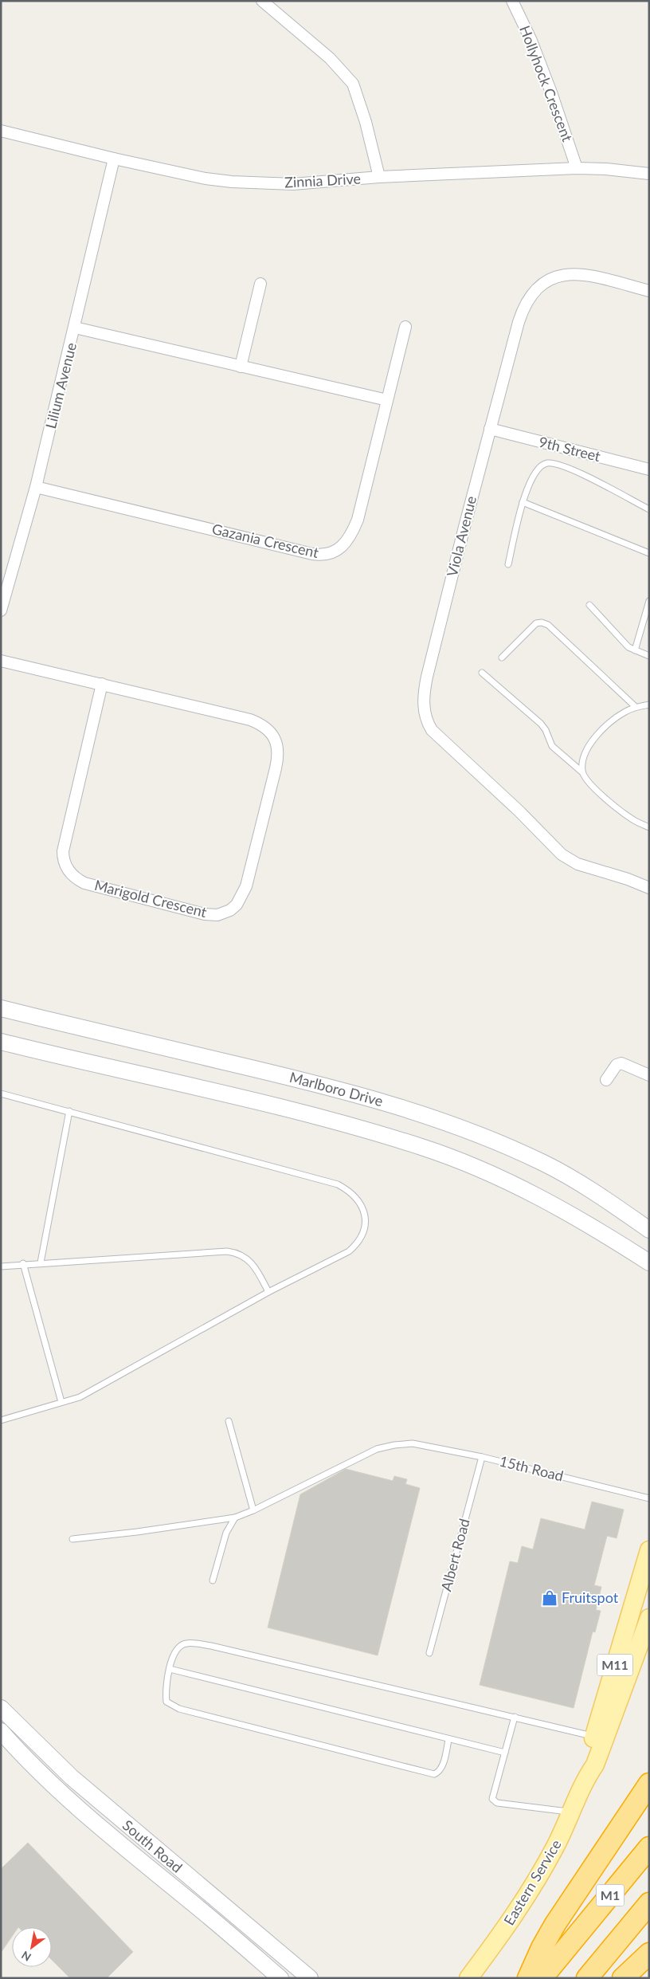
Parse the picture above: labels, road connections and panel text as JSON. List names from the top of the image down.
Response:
{
  "streets": {
    "highway": ["M1"],
    "main road": [
      "Marlboro Drive",
      "M11",
      "South Road",
      "Eastern Service"
    ],
    "street": [
      "Hollyhock Crescent",
      "Zinnia Drive",
      "Lilium Avenue",
      "9th Street",
      "Viola Avenue",
      "Gazania Crescent",
      "Marigold Crescent"
    ],
    "lane": ["15th Road", "Albert Road"]
  },
  "crossings": [
    ["Hollyhock Crescent", "Zinnia Drive"],
    ["Zinnia Drive", "Lilium Avenue"],
    ["Lilium Avenue", "Gazania Crescent"],
    ["9th Street", "Viola Avenue"],
    ["15th Road", "Albert Road"]
  ],
  "places": {
    "shop": ["Fruitspot"]
  },
  "north": "bottom left"
}
